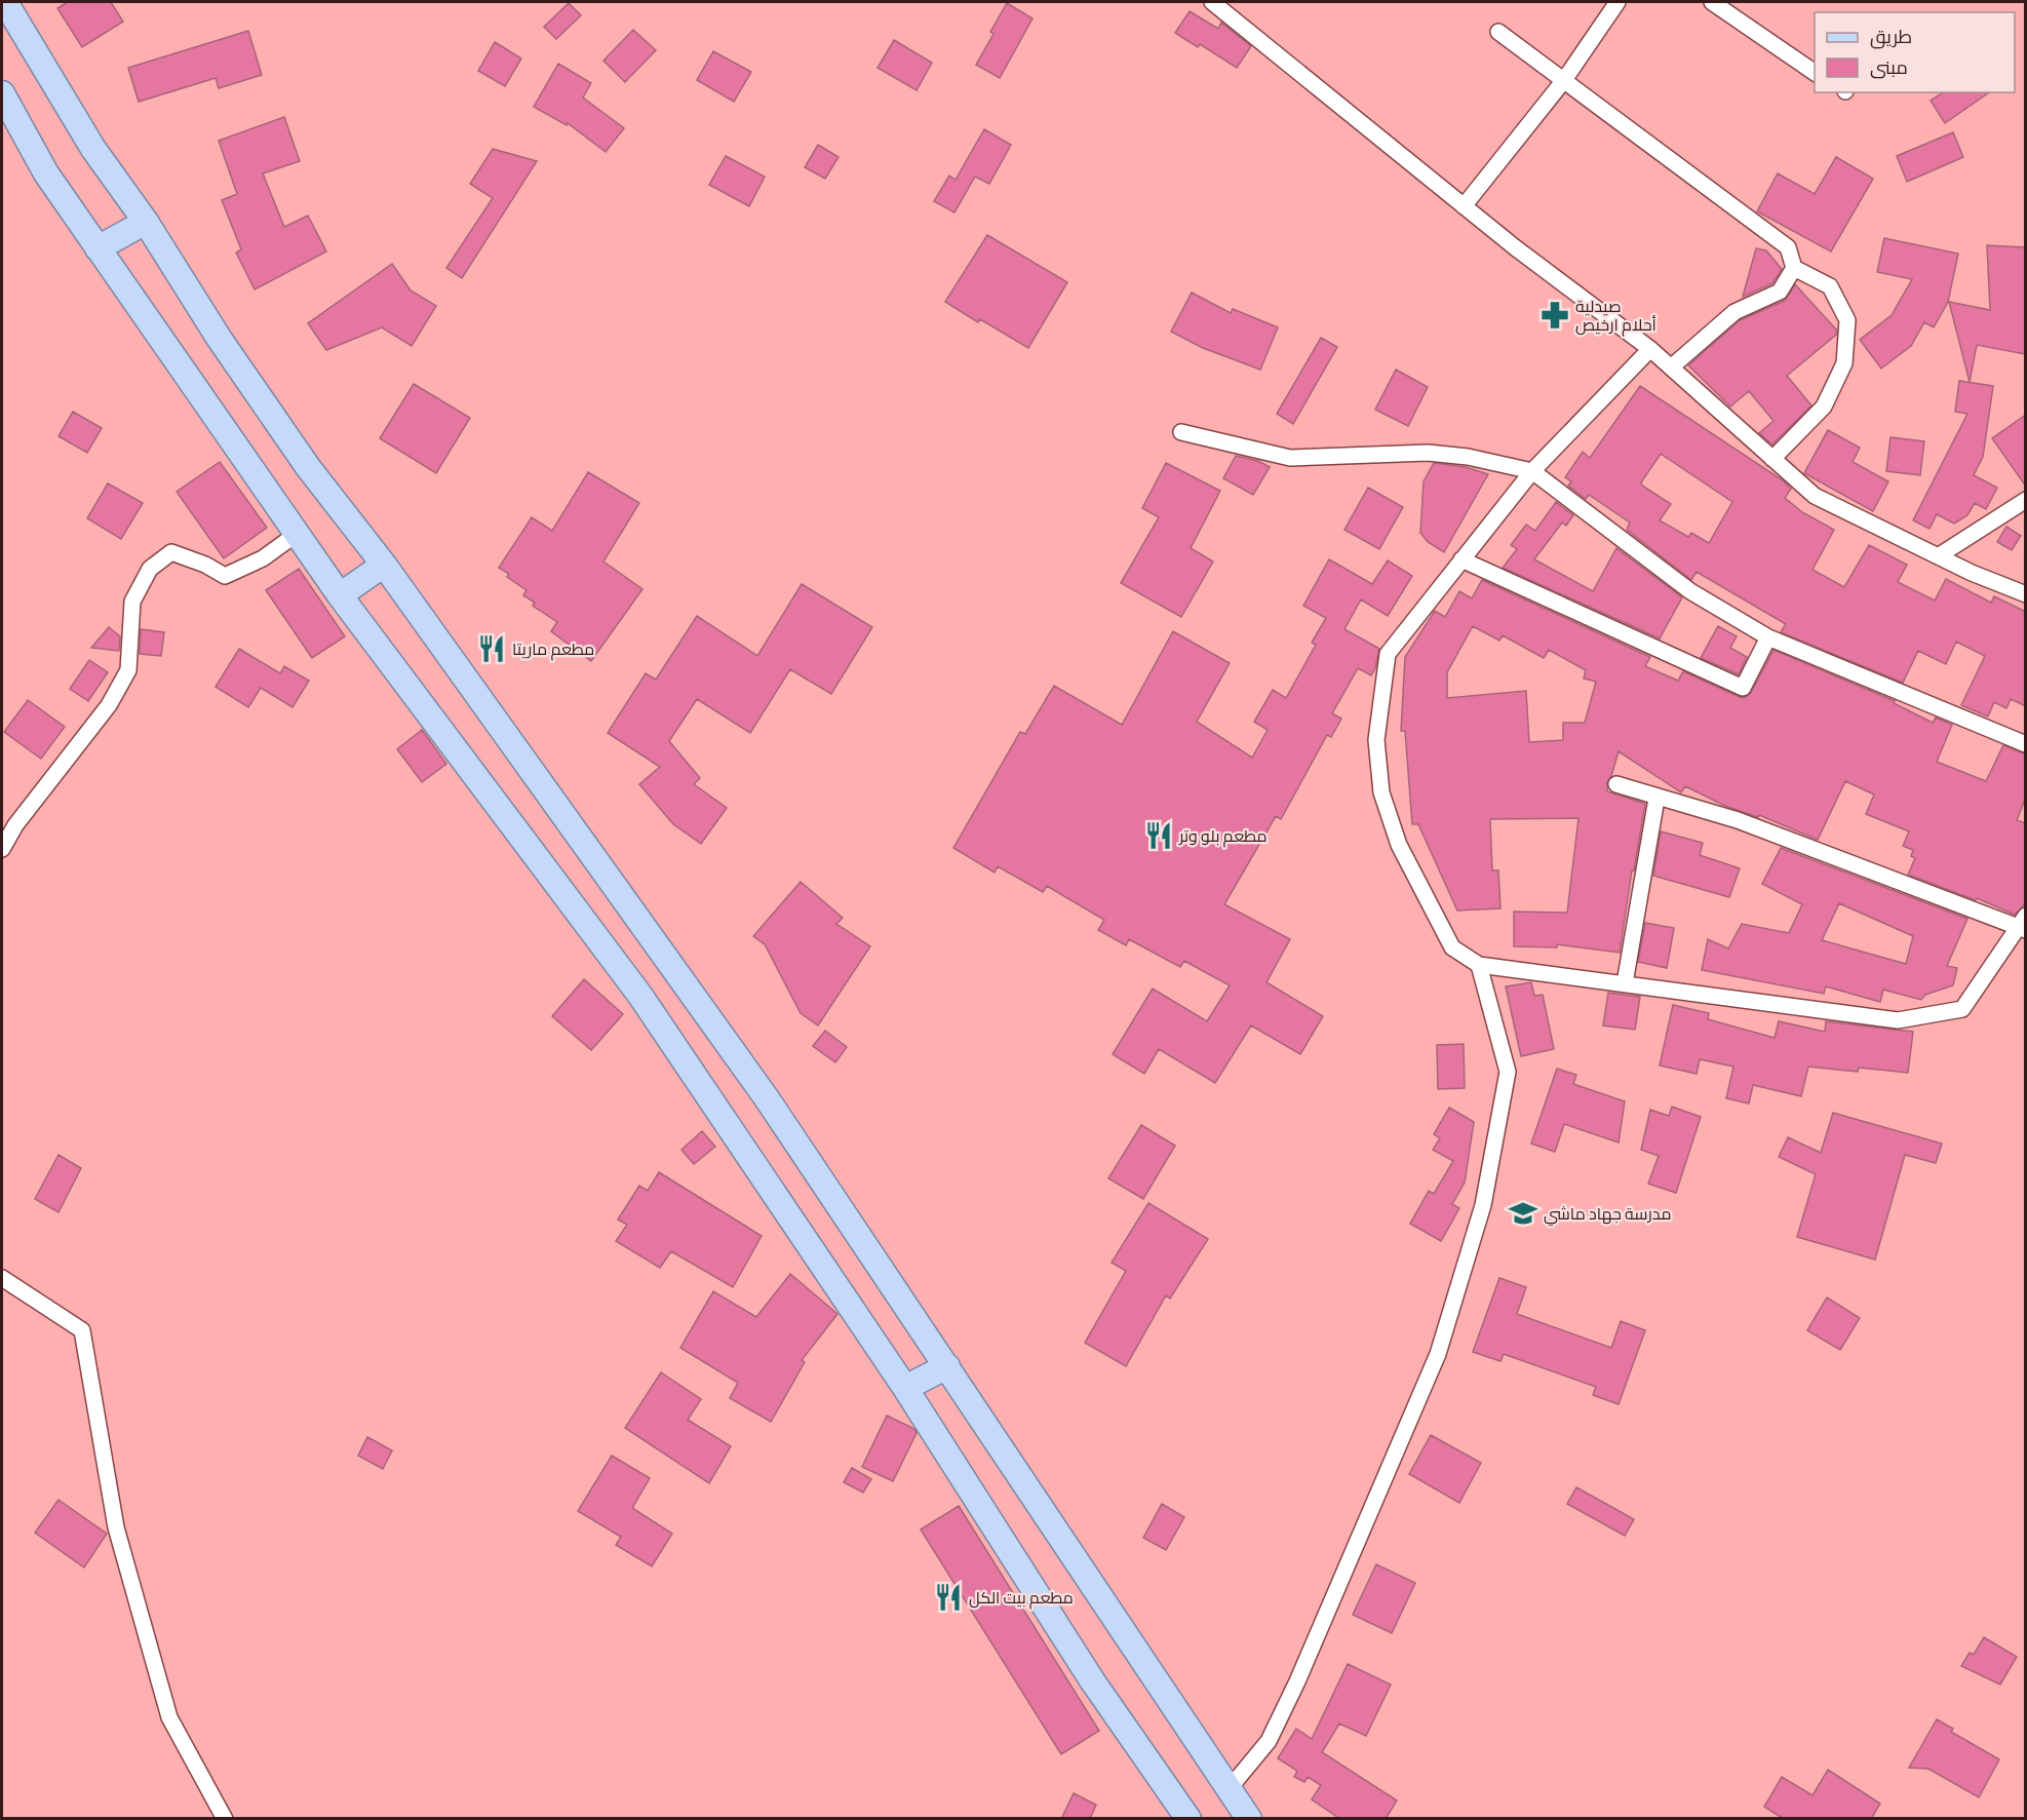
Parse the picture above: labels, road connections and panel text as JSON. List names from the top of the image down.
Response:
{
  "places": {
    "pharmacy": ["صيدلية أحلام ارخيص"],
    "restaurant": ["مطعم ماريتا", "مطعم بلو وتر", "مطعم بيت الكل"],
    "school or university": ["مدرسة جهاد ماشي"]
  },
  "legend": ["طريق", "مبنى"]
}
